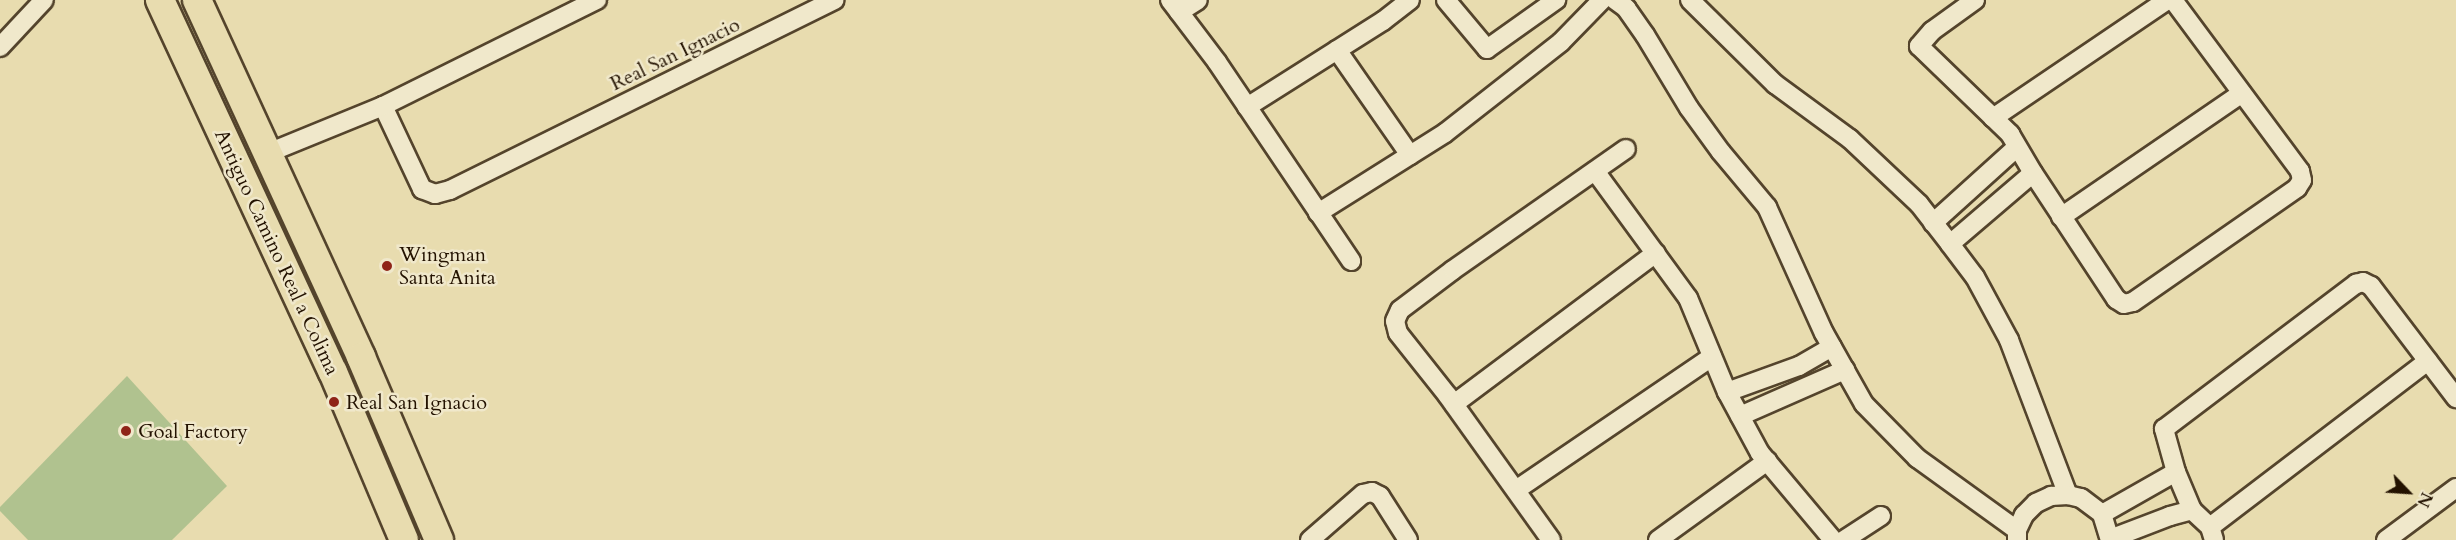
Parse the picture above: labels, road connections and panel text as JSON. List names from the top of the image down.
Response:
{
  "streets": {
    "main road": ["Antiguo Camino Real a Colima"],
    "street": ["Real San Ignacio"]
  },
  "places": ["Wingman Santa Anita", "Real San Ignacio", "Goal Factory"],
  "north": "bottom right"
}
